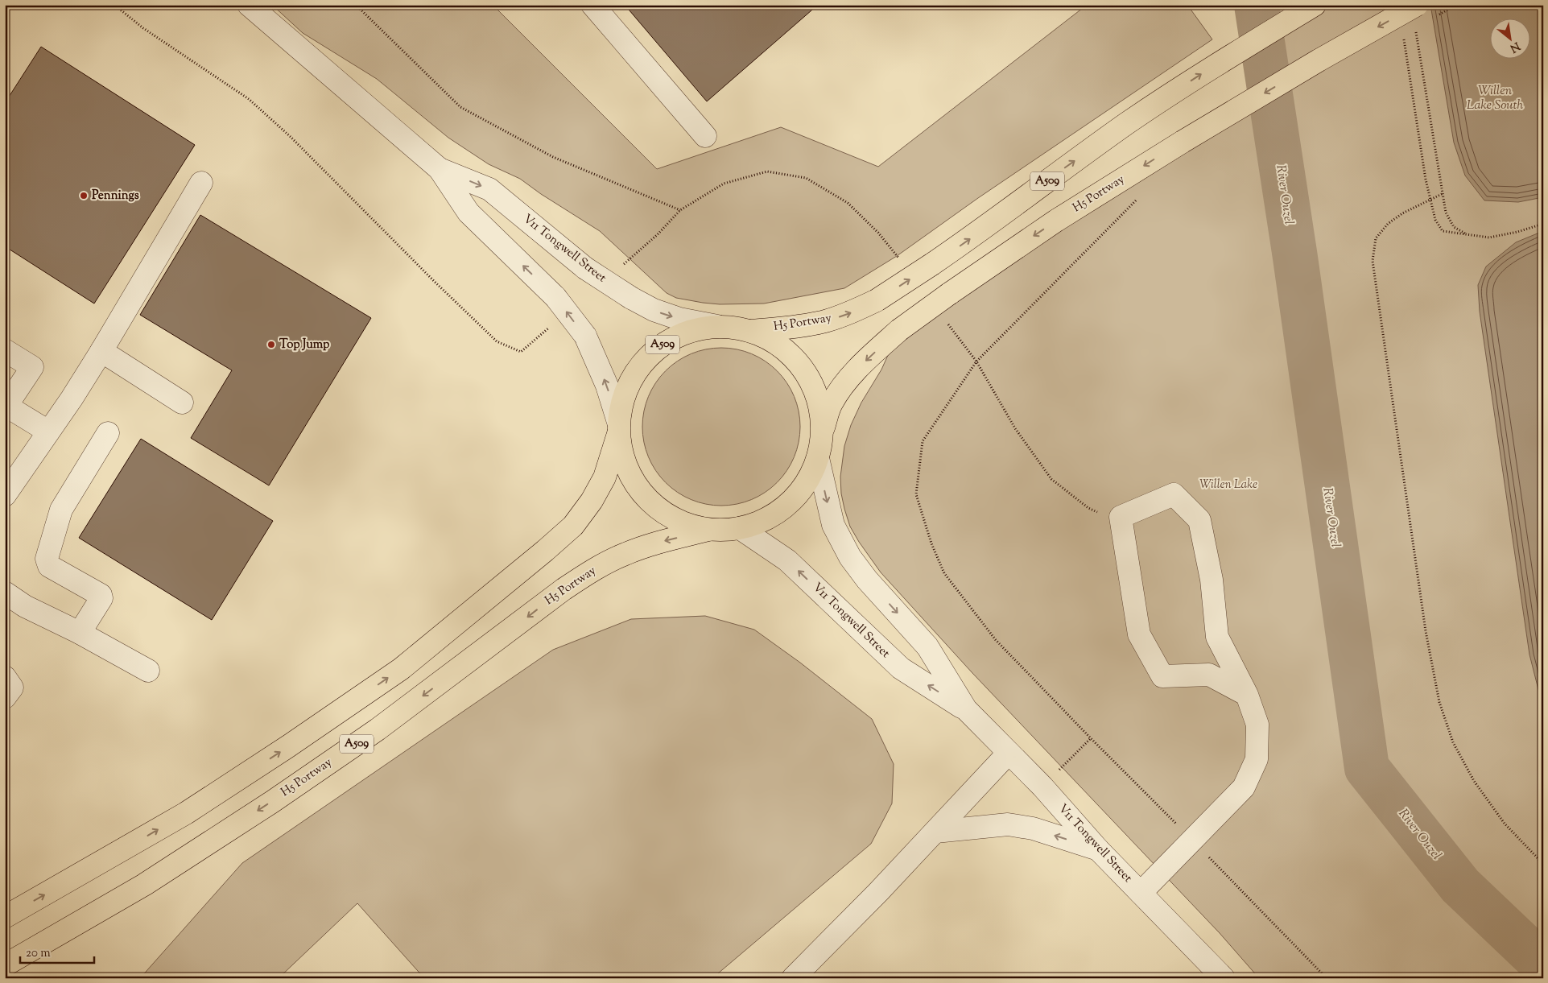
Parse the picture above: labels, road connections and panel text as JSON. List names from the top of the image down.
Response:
{
  "streets": {
    "main road": ["A509", "H5 Portway"],
    "street": ["V11 Tongwell Street"]
  },
  "crossings": [
    ["A509", "H5 Portway"],
    ["A509", "V11 Tongwell Street"]
  ],
  "water": ["Willen Lake South", "River Ouzel"],
  "parks": ["Willen Lake"],
  "places": ["Pennings", "Top Jump"],
  "scale_bar": "20 m",
  "north": "bottom right"
}
